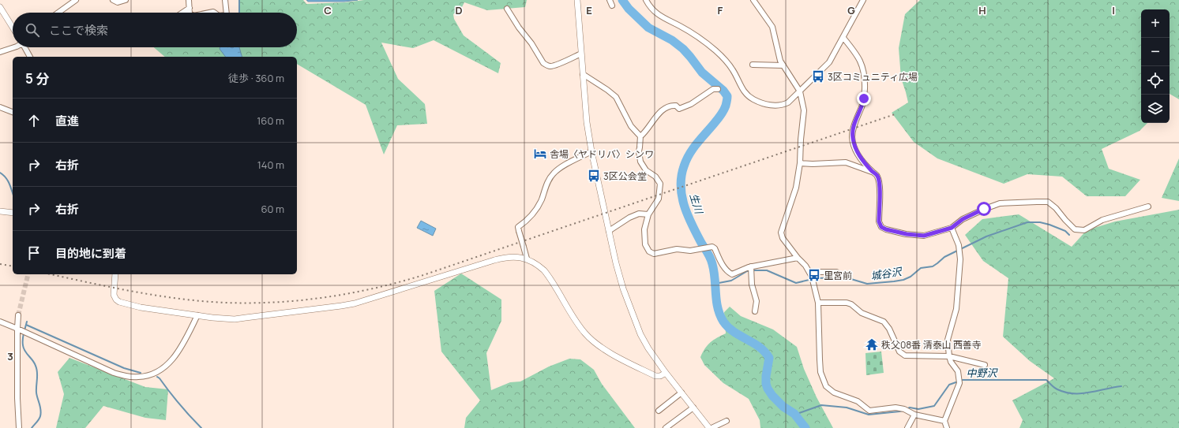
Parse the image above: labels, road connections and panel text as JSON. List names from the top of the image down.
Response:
{
  "water": ["生川", "城谷沢", "中野沢"],
  "places": {
    "bus stop": ["3区コミュニティ広場", "3区公会堂", "里宮前"],
    "hotel": ["舎場〈ヤドリバ〉シンワ"],
    "temple": ["秩父08番 清泰山 西善寺"]
  },
  "page": {
    "map_buttons": ["+", "−"],
    "search": "ここで検索",
    "heading": ["5 分", "徒歩 · 360 m"],
    "list": [
      ["直進", "160 m"],
      ["右折", "140 m"],
      ["右折", "60 m"],
      "目的地に到着"
    ]
  },
  "grid": {
    "columns": [
      "C",
      "D",
      "E",
      "F",
      "G",
      "H",
      "I"
    ],
    "rows": ["3"]
  }
}
